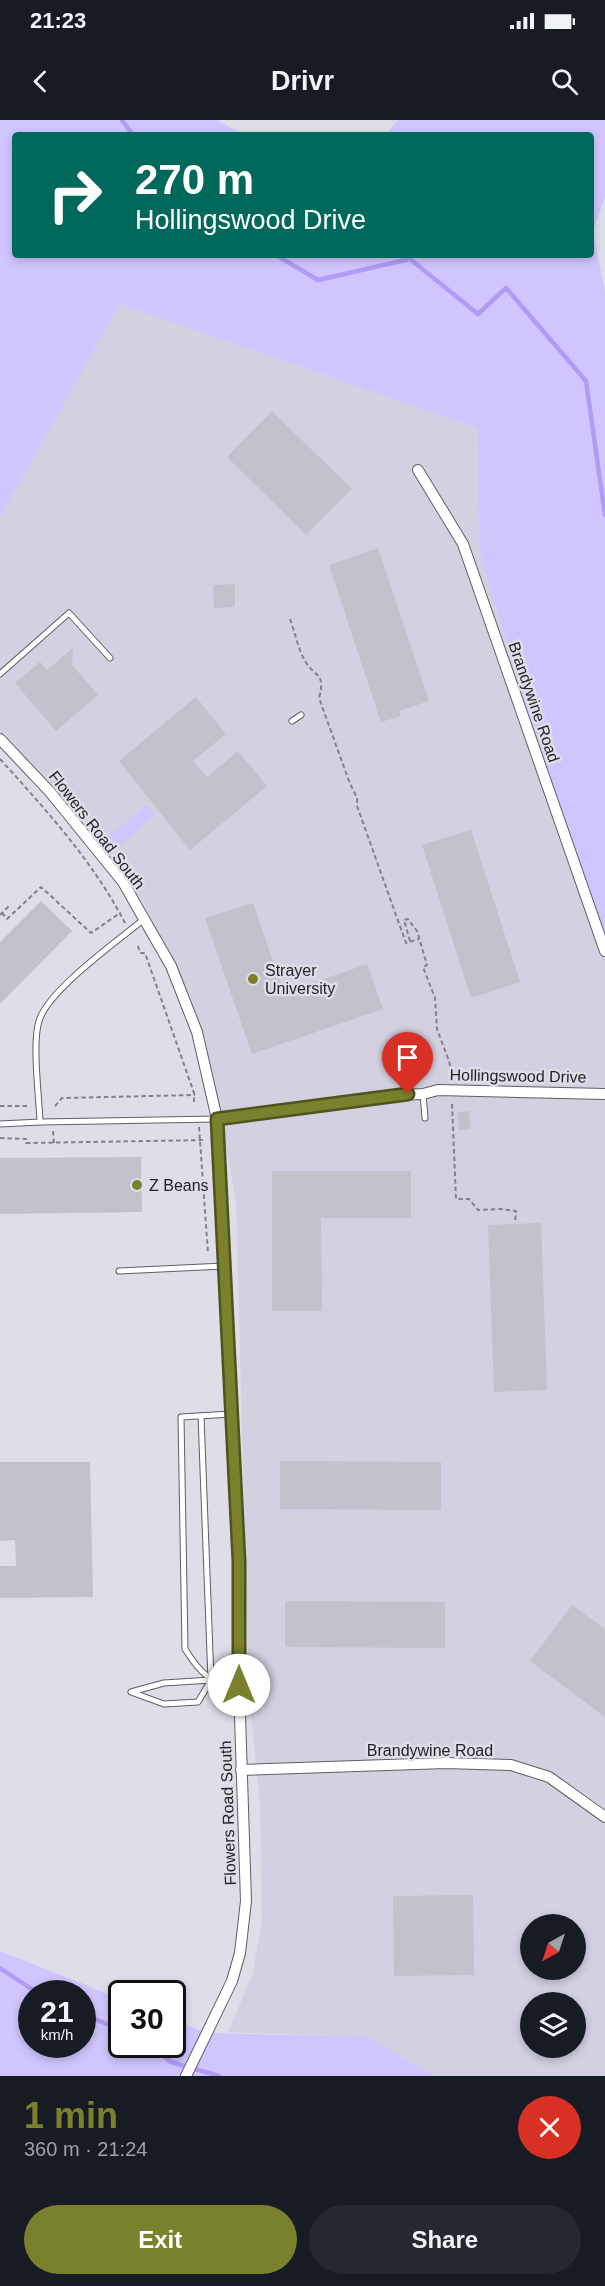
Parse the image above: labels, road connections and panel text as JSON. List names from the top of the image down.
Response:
{
  "streets": {
    "street": ["Brandywine Road", "Flowers Road South", "Hollingswood Drive"]
  },
  "crossings": [
    ["Brandywine Road", "Flowers Road South"],
    ["Flowers Road South", "Hollingswood Drive"]
  ],
  "places": ["Strayer University", "Z Beans"],
  "north": "bottom left",
  "page": {
    "status": "21:23",
    "header": "Drivr",
    "turn": ["270 m", "Hollingswood Drive"],
    "speed": "21 km/h",
    "limit": "30",
    "heading": ["1 min", "360 m · 21:24"],
    "buttons": ["Exit", "Share"]
  }
}
